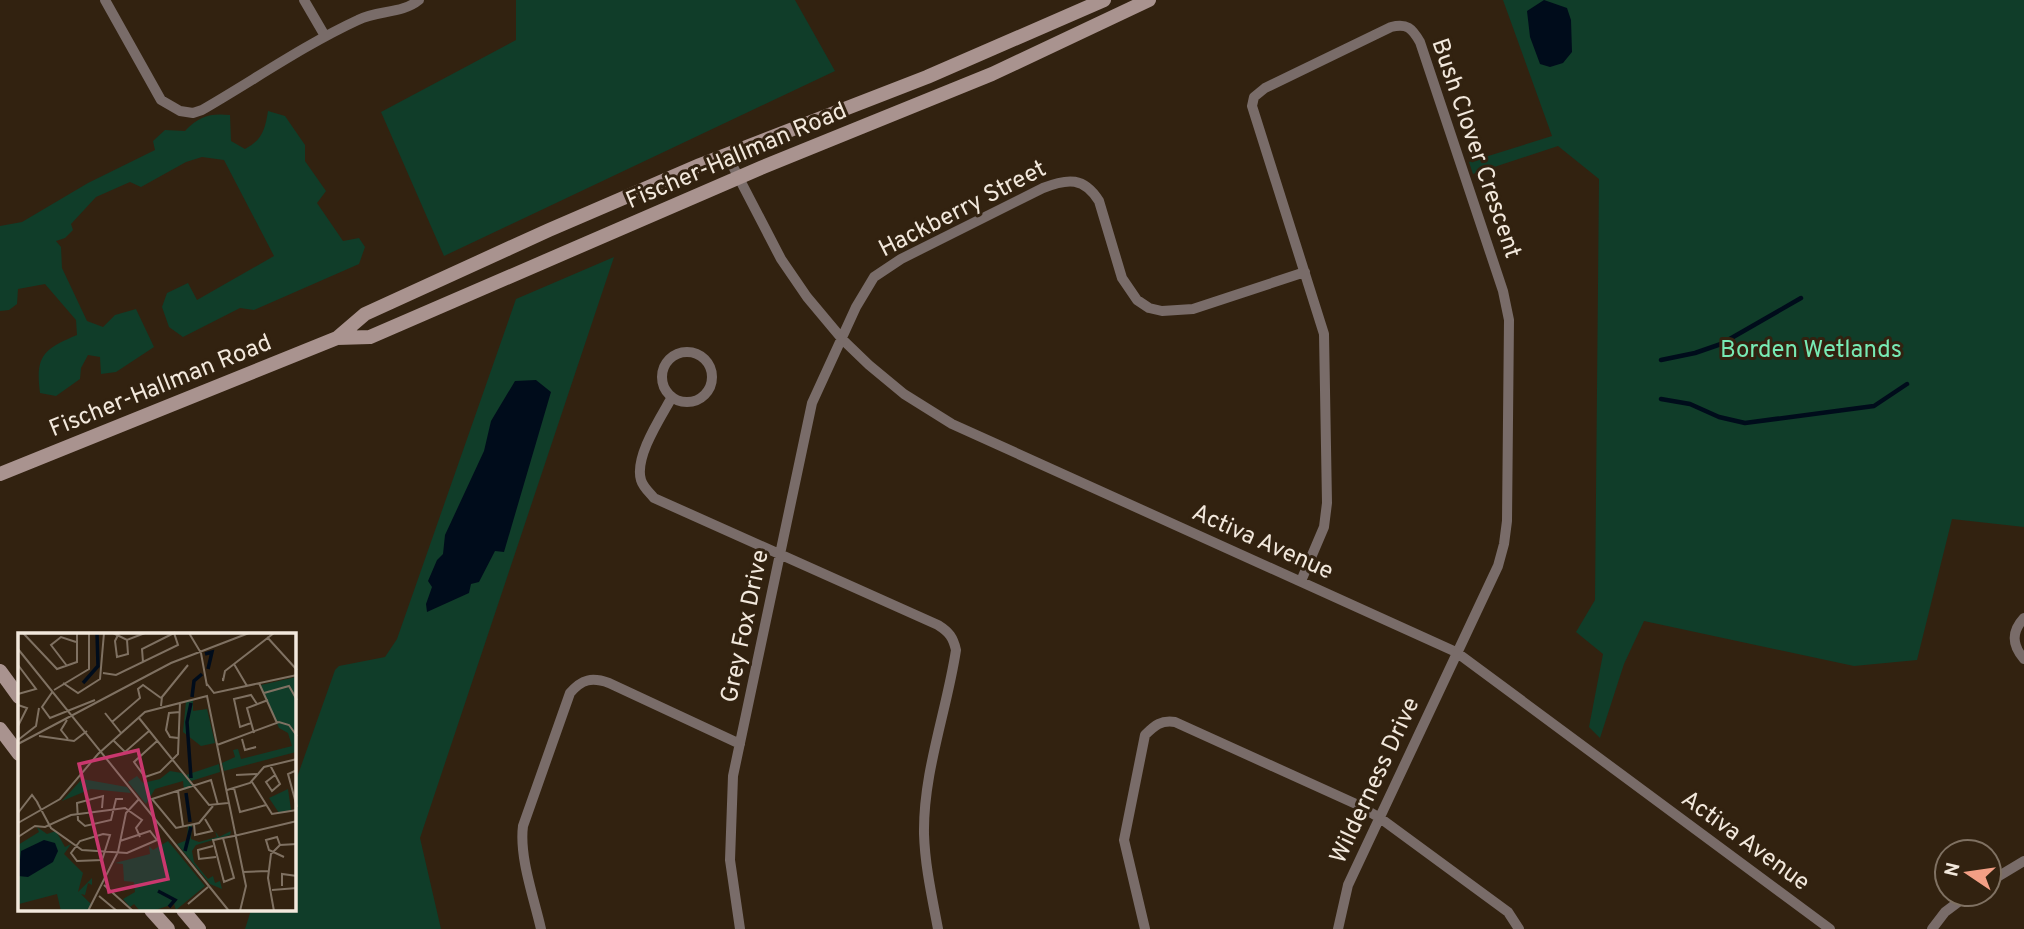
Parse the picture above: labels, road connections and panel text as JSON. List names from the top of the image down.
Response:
{
  "streets": {
    "main road": ["Fischer-Hallman Road"],
    "street": [
      "Bush Clover Crescent",
      "Hackberry Street",
      "Activa Avenue",
      "Grey Fox Drive",
      "Wilderness Drive"
    ]
  },
  "crossings": [
    ["Bush Clover Crescent", "Hackberry Street"],
    ["Bush Clover Crescent", "Activa Avenue"],
    ["Bush Clover Crescent", "Wilderness Drive"],
    ["Fischer-Hallman Road", "Activa Avenue"],
    ["Hackberry Street", "Activa Avenue"],
    ["Hackberry Street", "Grey Fox Drive"],
    ["Activa Avenue", "Grey Fox Drive"],
    ["Activa Avenue", "Wilderness Drive"]
  ],
  "parks": ["Borden Wetlands"],
  "north": "left"
}
